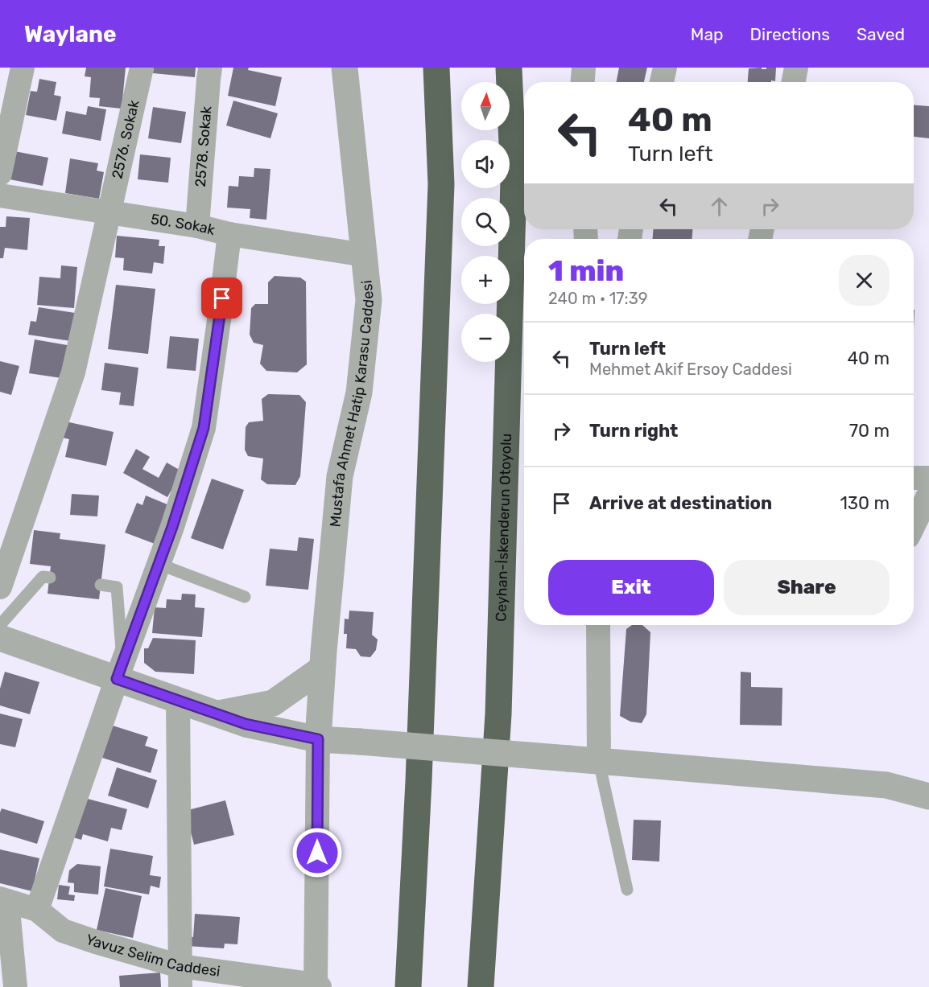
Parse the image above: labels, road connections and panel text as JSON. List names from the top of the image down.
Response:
{
  "streets": {
    "highway": ["Ceyhan-İskenderun Otoyolu"],
    "street": [
      "2576. Sokak",
      "2578. Sokak",
      "50. Sokak",
      "Mustafa Ahmet Hatip Karasu Caddesi",
      "Yavuz Selim Caddesi"
    ]
  },
  "crossings": [
    ["2576. Sokak", "50. Sokak"],
    ["2578. Sokak", "50. Sokak"],
    ["50. Sokak", "Mustafa Ahmet Hatip Karasu Caddesi"]
  ],
  "north": "top",
  "page": {
    "header": "Waylane",
    "nav": ["Map", "Directions", "Saved"],
    "map_buttons": ["+", "−"],
    "turn": ["40 m", "Turn left"],
    "heading": ["1 min", "240 m · 17:39"],
    "list": [
      {
        "name": "Turn left",
        "note": "Mehmet Akif Ersoy Caddesi",
        "value": "40 m"
      },
      {
        "name": "Turn right",
        "value": "70 m"
      },
      {
        "name": "Arrive at destination",
        "value": "130 m"
      }
    ],
    "buttons": ["Exit", "Share"]
  }
}
